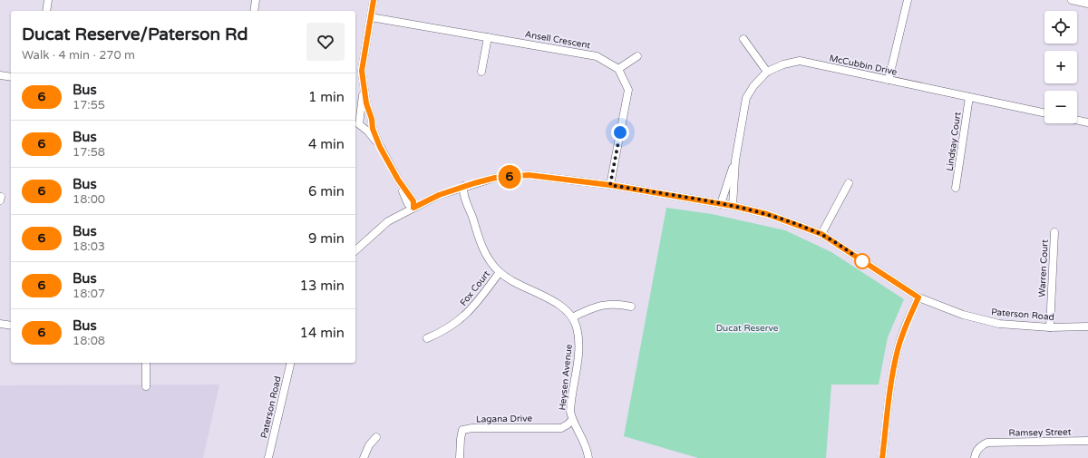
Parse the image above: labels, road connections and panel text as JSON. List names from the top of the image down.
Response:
{
  "streets": {
    "street": [
      "Ansell Crescent",
      "McCubbin Drive",
      "Lindsay Court",
      "Warren Court",
      "Fox Court",
      "Paterson Road",
      "Heysen Avenue",
      "Lagana Drive",
      "Ramsey Street"
    ]
  },
  "crossings": [
    ["McCubbin Drive", "Lindsay Court"],
    ["McCubbin Drive", "Paterson Road"],
    ["Warren Court", "Paterson Road"],
    ["Fox Court", "Heysen Avenue"],
    ["Paterson Road", "Heysen Avenue"],
    ["Heysen Avenue", "Lagana Drive"]
  ],
  "parks": ["Ducat Reserve"],
  "lines": ["bus line 6"],
  "page": {
    "on_map": "6",
    "map_buttons": ["+", "−"],
    "heading": ["Ducat Reserve/Paterson Rd", "Walk · 4 min · 270 m"],
    "list": [
      {
        "mark": "6",
        "name": "Bus",
        "note": "17:55",
        "value": "1 min"
      },
      {
        "mark": "6",
        "name": "Bus",
        "note": "17:58",
        "value": "4 min"
      },
      {
        "mark": "6",
        "name": "Bus",
        "note": "18:00",
        "value": "6 min"
      },
      {
        "mark": "6",
        "name": "Bus",
        "note": "18:03",
        "value": "9 min"
      },
      {
        "mark": "6",
        "name": "Bus",
        "note": "18:07",
        "value": "13 min"
      },
      {
        "mark": "6",
        "name": "Bus",
        "note": "18:08",
        "value": "14 min"
      }
    ]
  }
}
